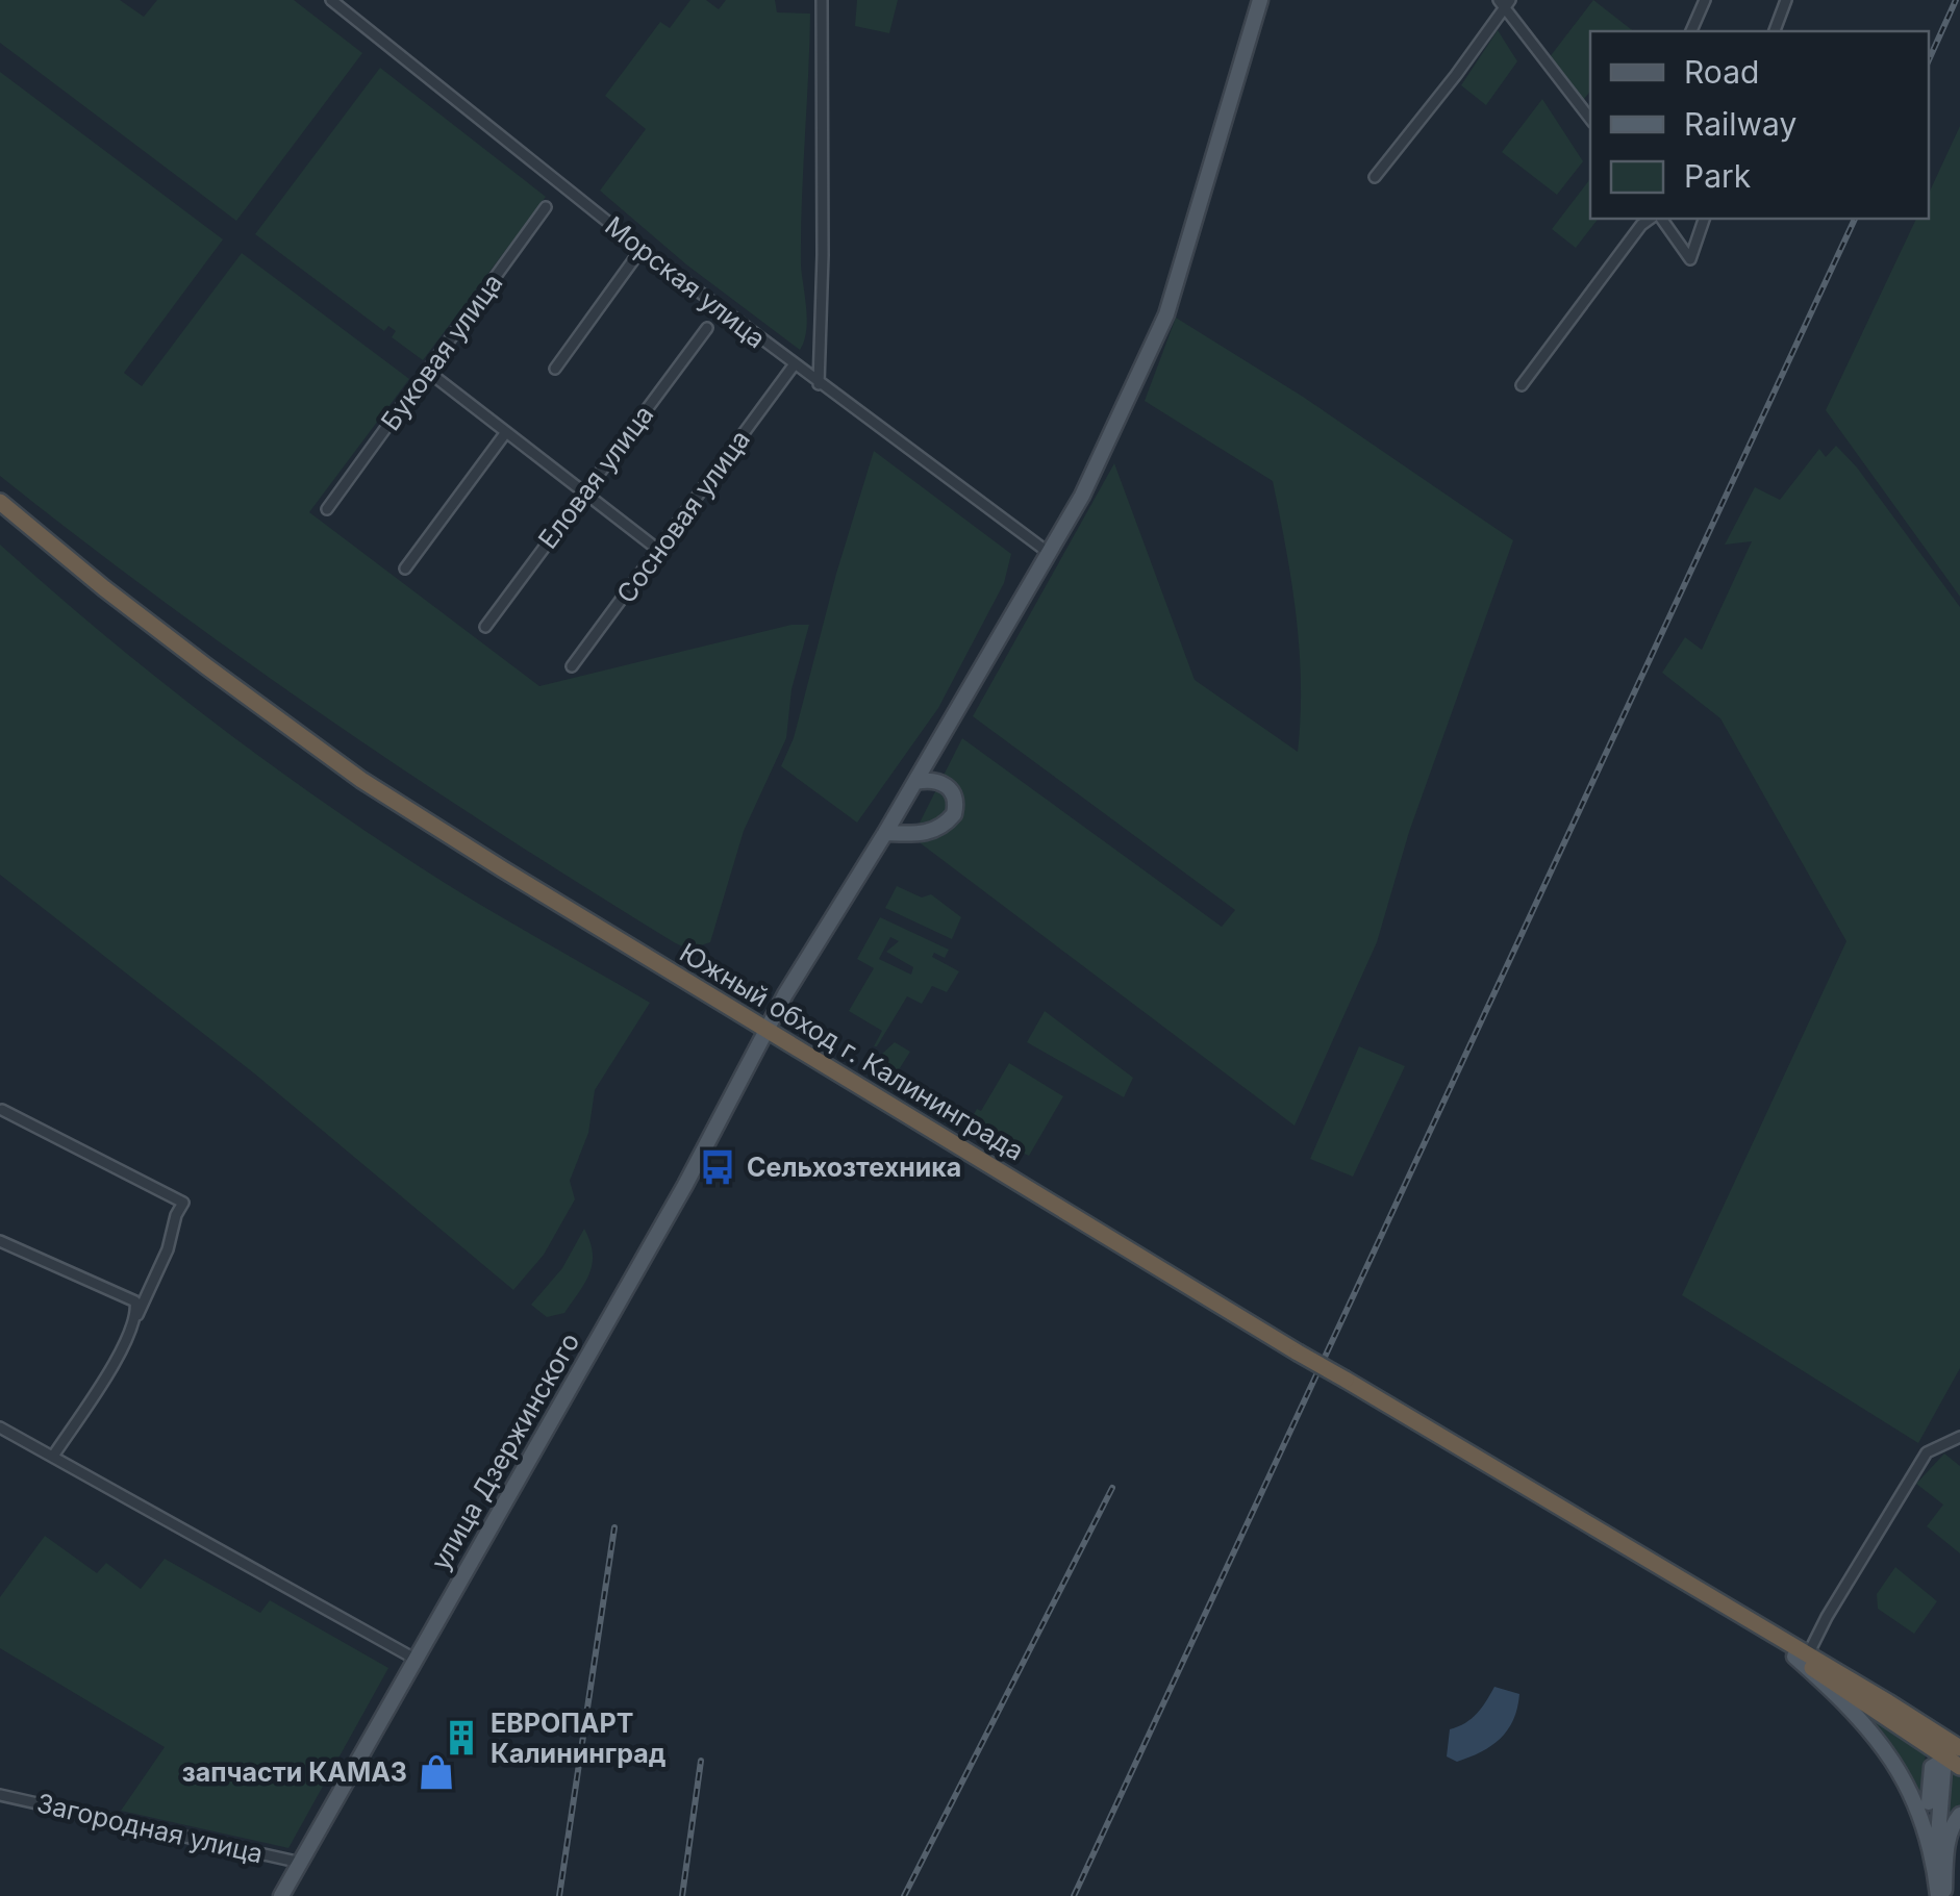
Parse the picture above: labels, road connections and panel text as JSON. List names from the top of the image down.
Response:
{
  "streets": {
    "highway": ["Южный обход г. Калининграда"],
    "main road": ["улица Дзержинского"],
    "street": [
      "Морская улица",
      "Буковая улица",
      "Еловая улица",
      "Сосновая улица",
      "Загородная улица"
    ]
  },
  "crossings": [
    ["Морская улица", "Сосновая улица"],
    ["Морская улица", "улица Дзержинского"],
    ["Южный обход г. Калининграда", "улица Дзержинского"],
    ["улица Дзержинского", "Загородная улица"]
  ],
  "places": {
    "bus stop": ["Сельхозтехника"],
    "building": ["ЕВРОПАРТ Калининград"],
    "shop": ["запчасти КАМАЗ"]
  },
  "legend": ["Road", "Railway", "Park"]
}
